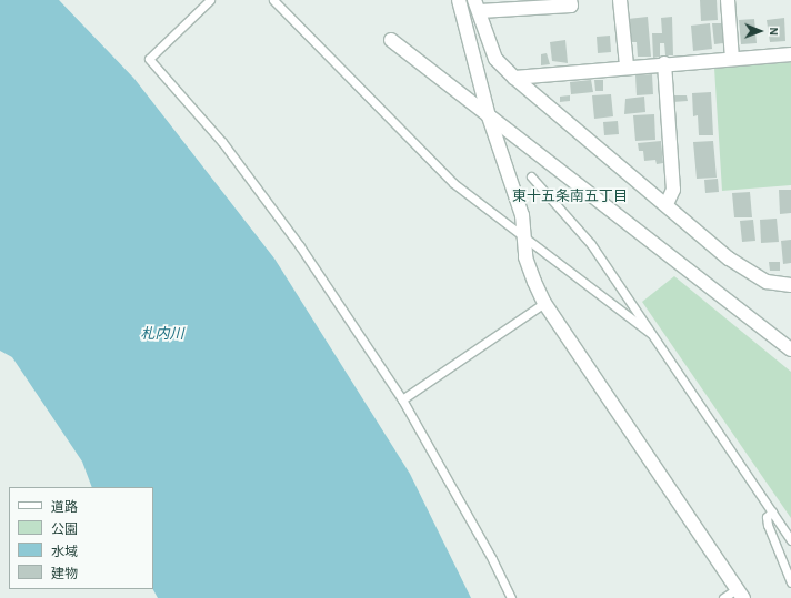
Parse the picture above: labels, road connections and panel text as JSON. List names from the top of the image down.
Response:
{
  "districts": ["東十五条南五丁目"],
  "water": ["札内川"],
  "legend": [
    "道路",
    "公園",
    "水域",
    "建物"
  ],
  "north": "right"
}
